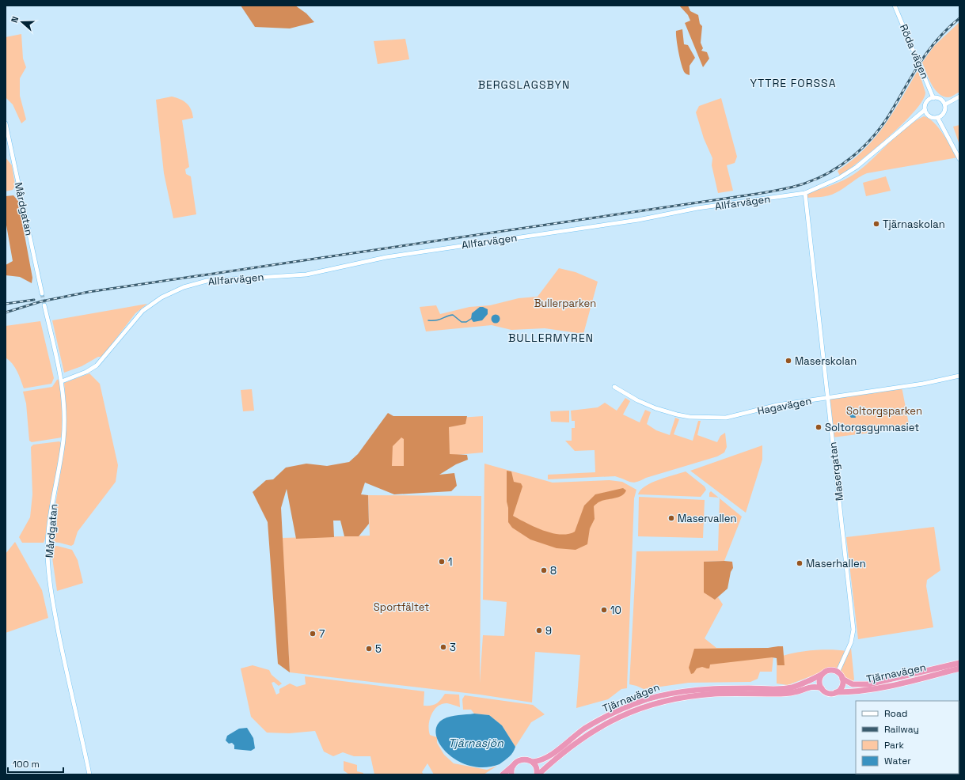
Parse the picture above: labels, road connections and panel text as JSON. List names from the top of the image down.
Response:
{
  "streets": {
    "highway": ["Tjärnavägen"],
    "street": [
      "Röda vägen",
      "Allfarvägen",
      "Mårdgatan",
      "Hagavägen",
      "Masergatan"
    ]
  },
  "crossings": [
    ["Röda vägen", "Allfarvägen"],
    ["Allfarvägen", "Mårdgatan"],
    ["Allfarvägen", "Masergatan"],
    ["Hagavägen", "Masergatan"],
    ["Masergatan", "Tjärnavägen"]
  ],
  "districts": ["YTTRE FORSSA", "BERGSLAGSBYN", "BULLERMYREN"],
  "water": ["Tjärnasjön"],
  "parks": ["Bullerparken", "Soltorgsparken", "Sportfältet"],
  "places": [
    "Tjärnaskolan",
    "Maserskolan",
    "Soltorgsgymnasiet",
    "Maservallen",
    "1",
    "Maserhallen",
    "8",
    "10",
    "9",
    "7",
    "3",
    "5"
  ],
  "legend": [
    "Road",
    "Railway",
    "Park",
    "Water"
  ],
  "scale_bar": "100 m",
  "north": "left"
}
